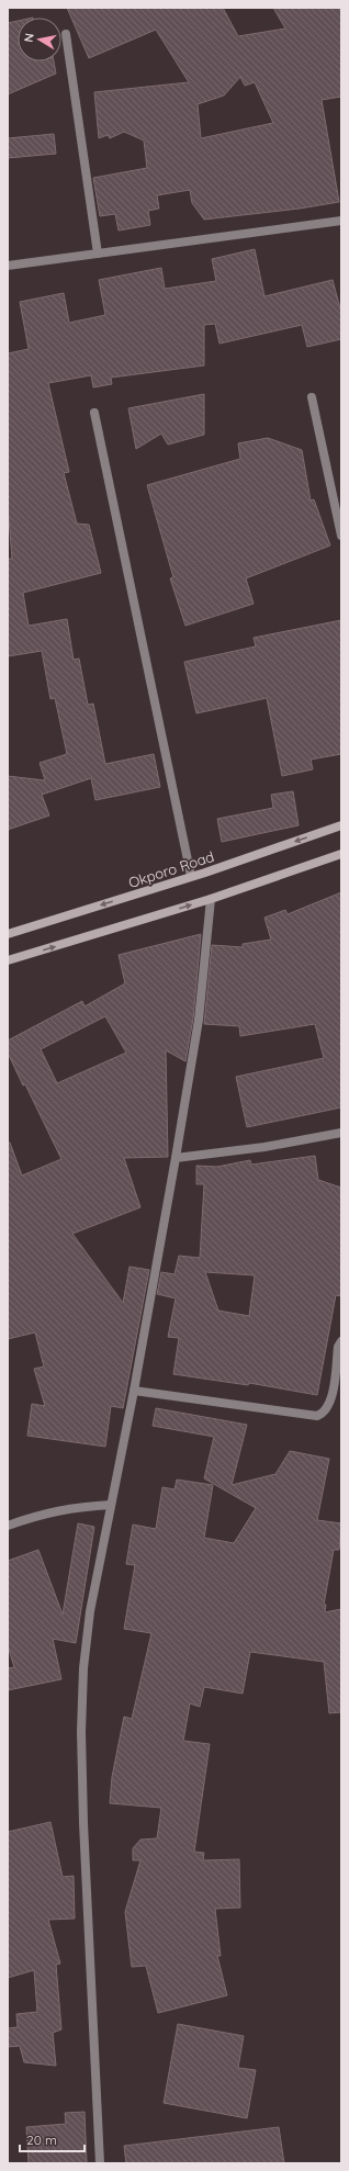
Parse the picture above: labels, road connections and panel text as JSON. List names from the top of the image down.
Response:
{
  "streets": {
    "main road": ["Okporo Road"]
  },
  "scale_bar": "20 m",
  "north": "left"
}
